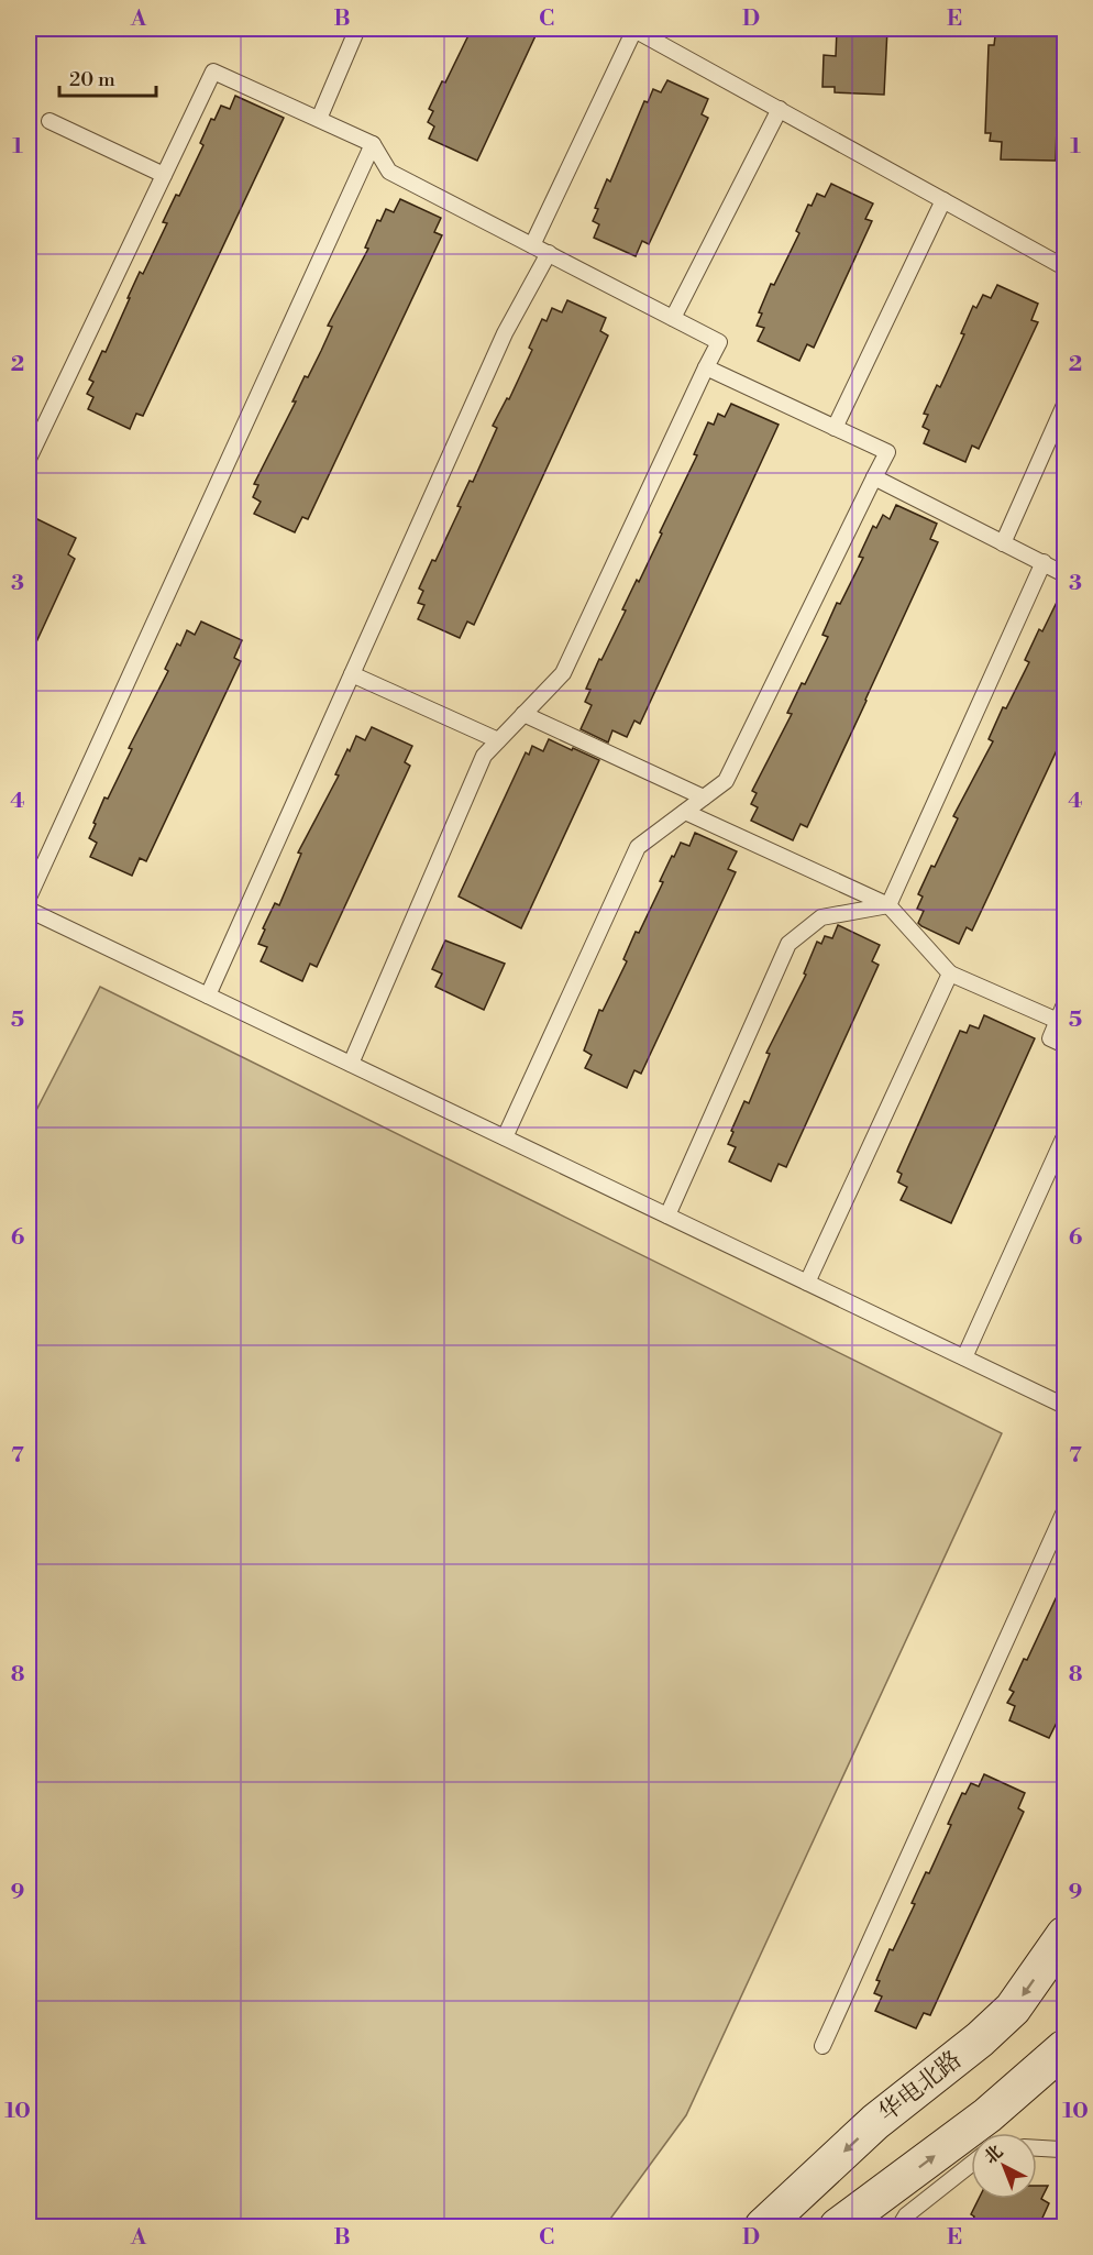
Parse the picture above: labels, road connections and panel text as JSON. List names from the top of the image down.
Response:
{
  "streets": {
    "main road": ["华电北路"]
  },
  "scale_bar": "20 m",
  "north": "top left",
  "grid": {
    "columns": [
      "A",
      "B",
      "C",
      "D",
      "E"
    ],
    "rows": [
      "1",
      "2",
      "3",
      "4",
      "5",
      "6",
      "7",
      "8",
      "9",
      "10"
    ]
  }
}
